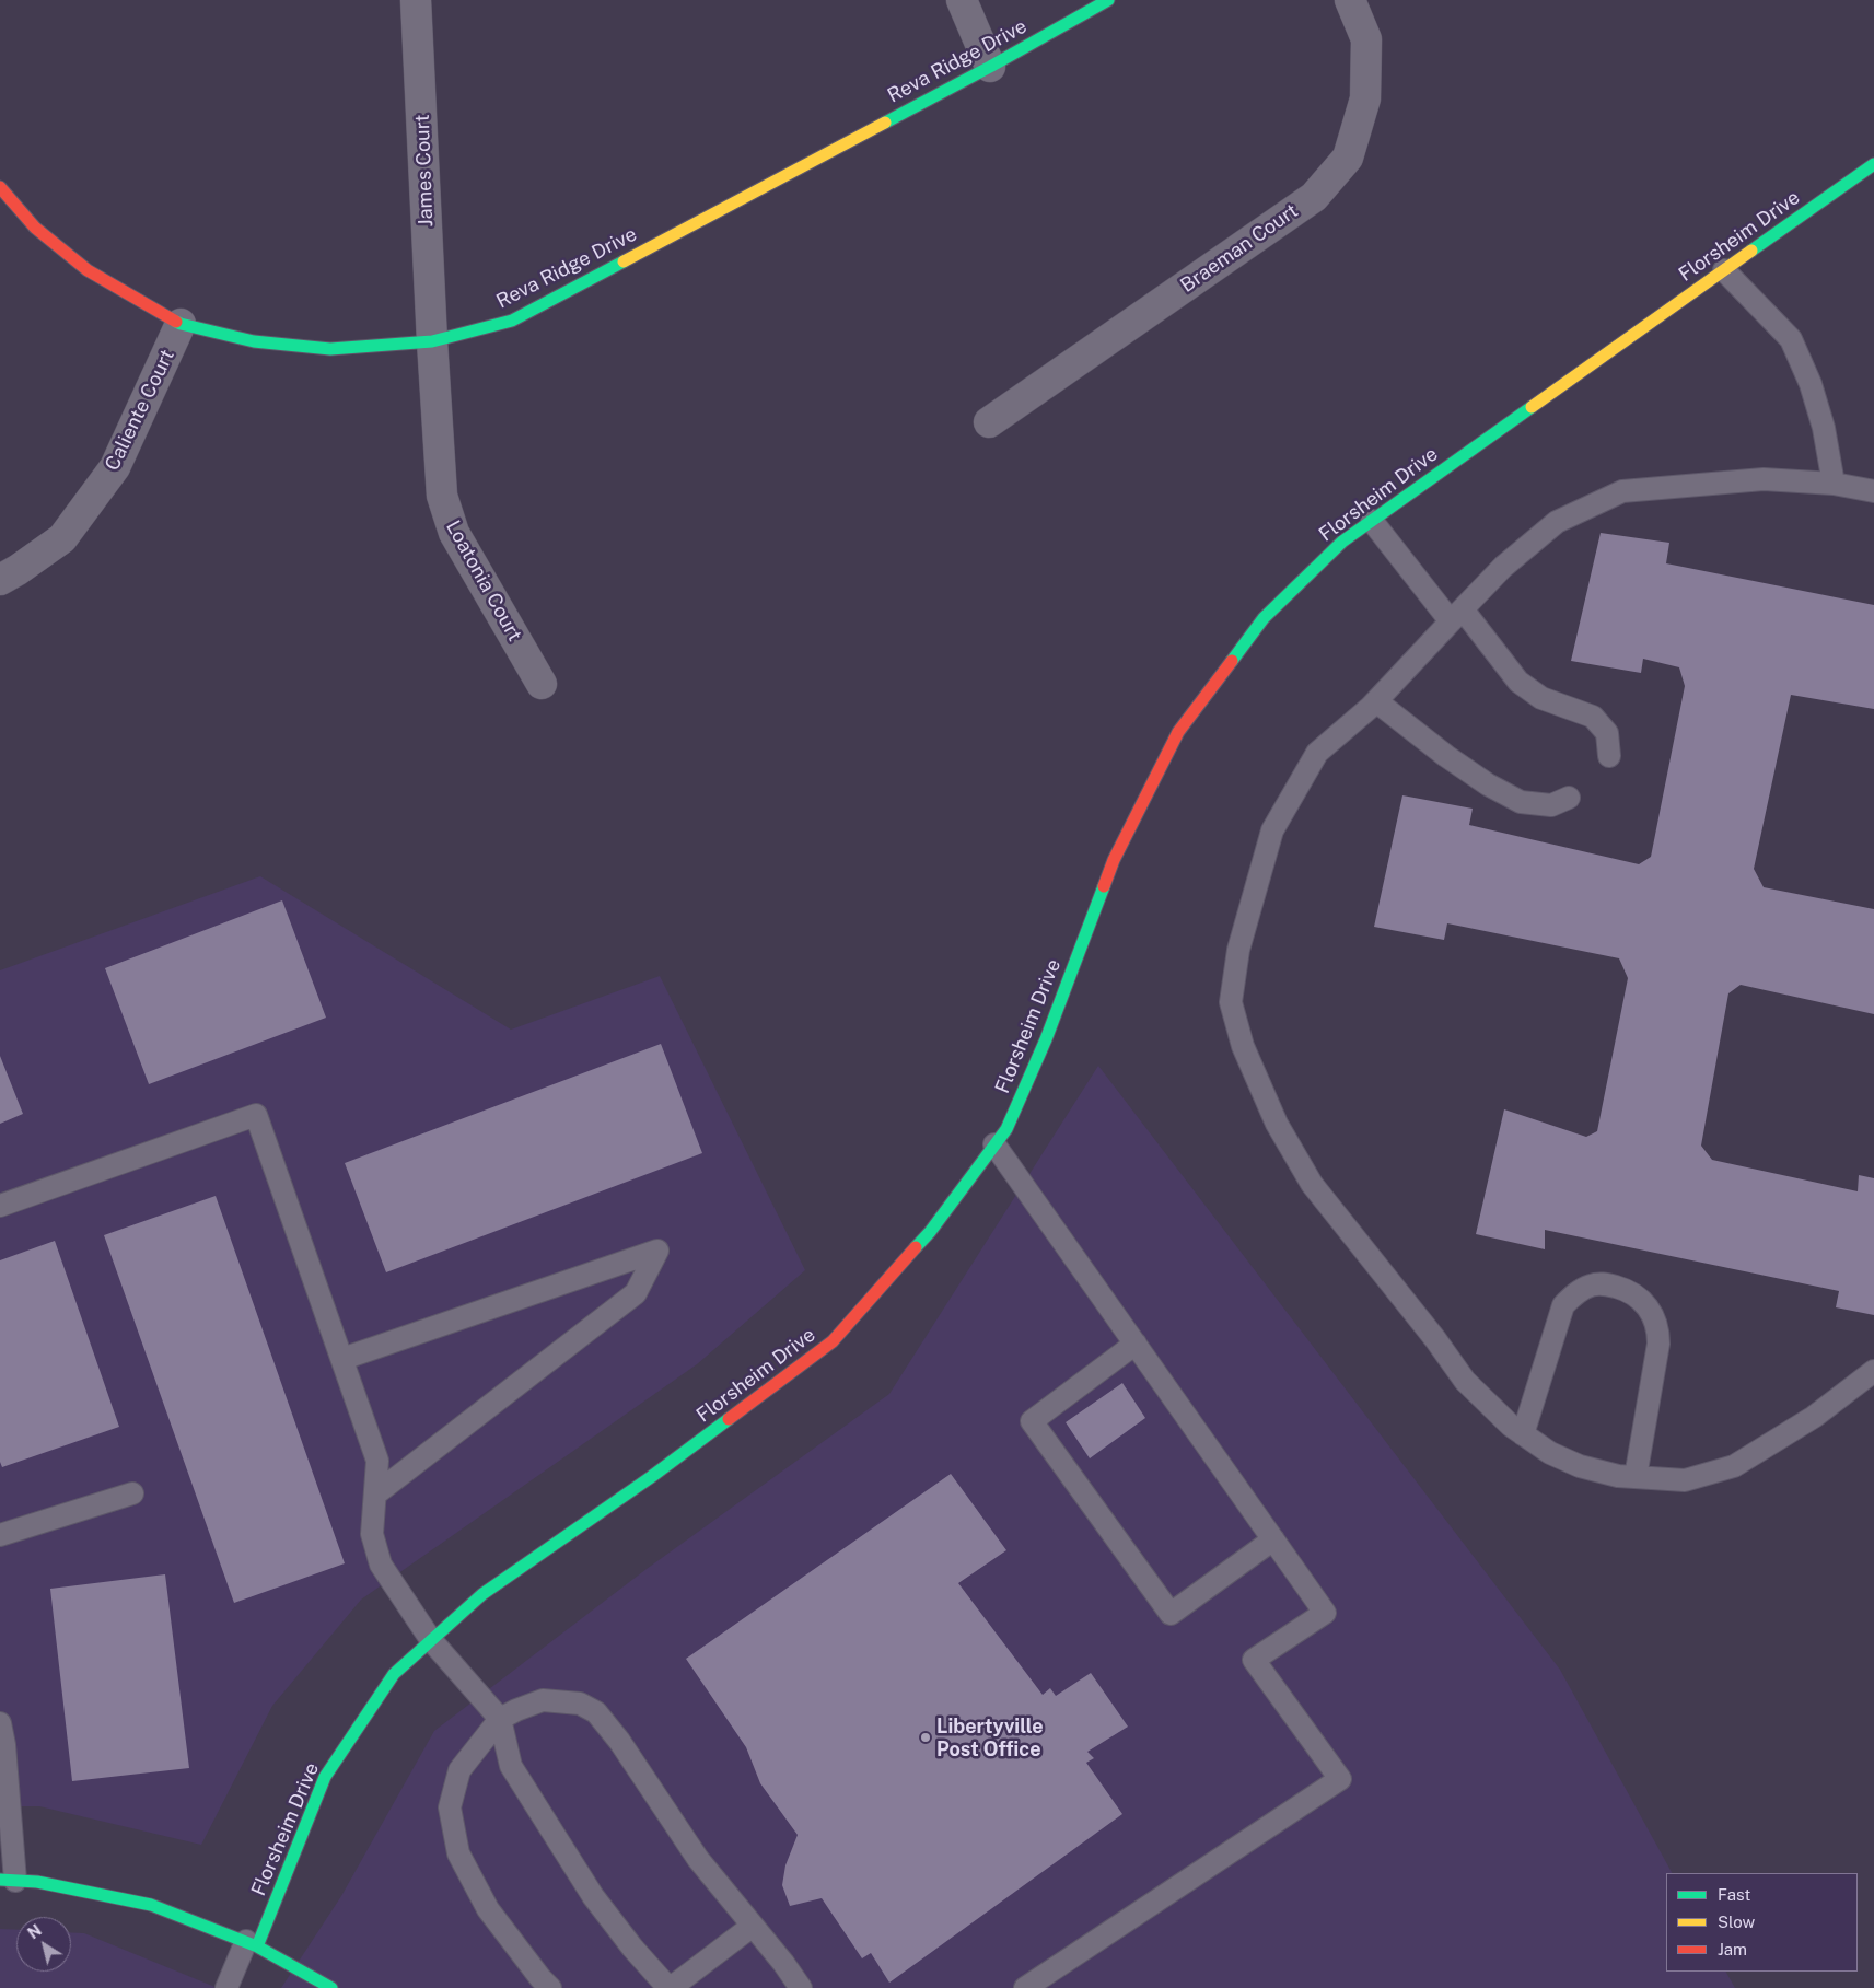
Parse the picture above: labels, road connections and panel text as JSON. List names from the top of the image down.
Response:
{
  "streets": {
    "street": [
      "Reva Ridge Drive",
      "James Court",
      "Florsheim Drive",
      "Braeman Court",
      "Caliente Court",
      "Loatonia Court"
    ]
  },
  "crossings": [
    ["Reva Ridge Drive", "James Court"],
    ["Reva Ridge Drive", "Caliente Court"],
    ["Reva Ridge Drive", "Loatonia Court"],
    ["James Court", "Loatonia Court"]
  ],
  "places": ["Libertyville Post Office"],
  "legend": ["Fast", "Slow", "Jam"],
  "north": "top left"
}
